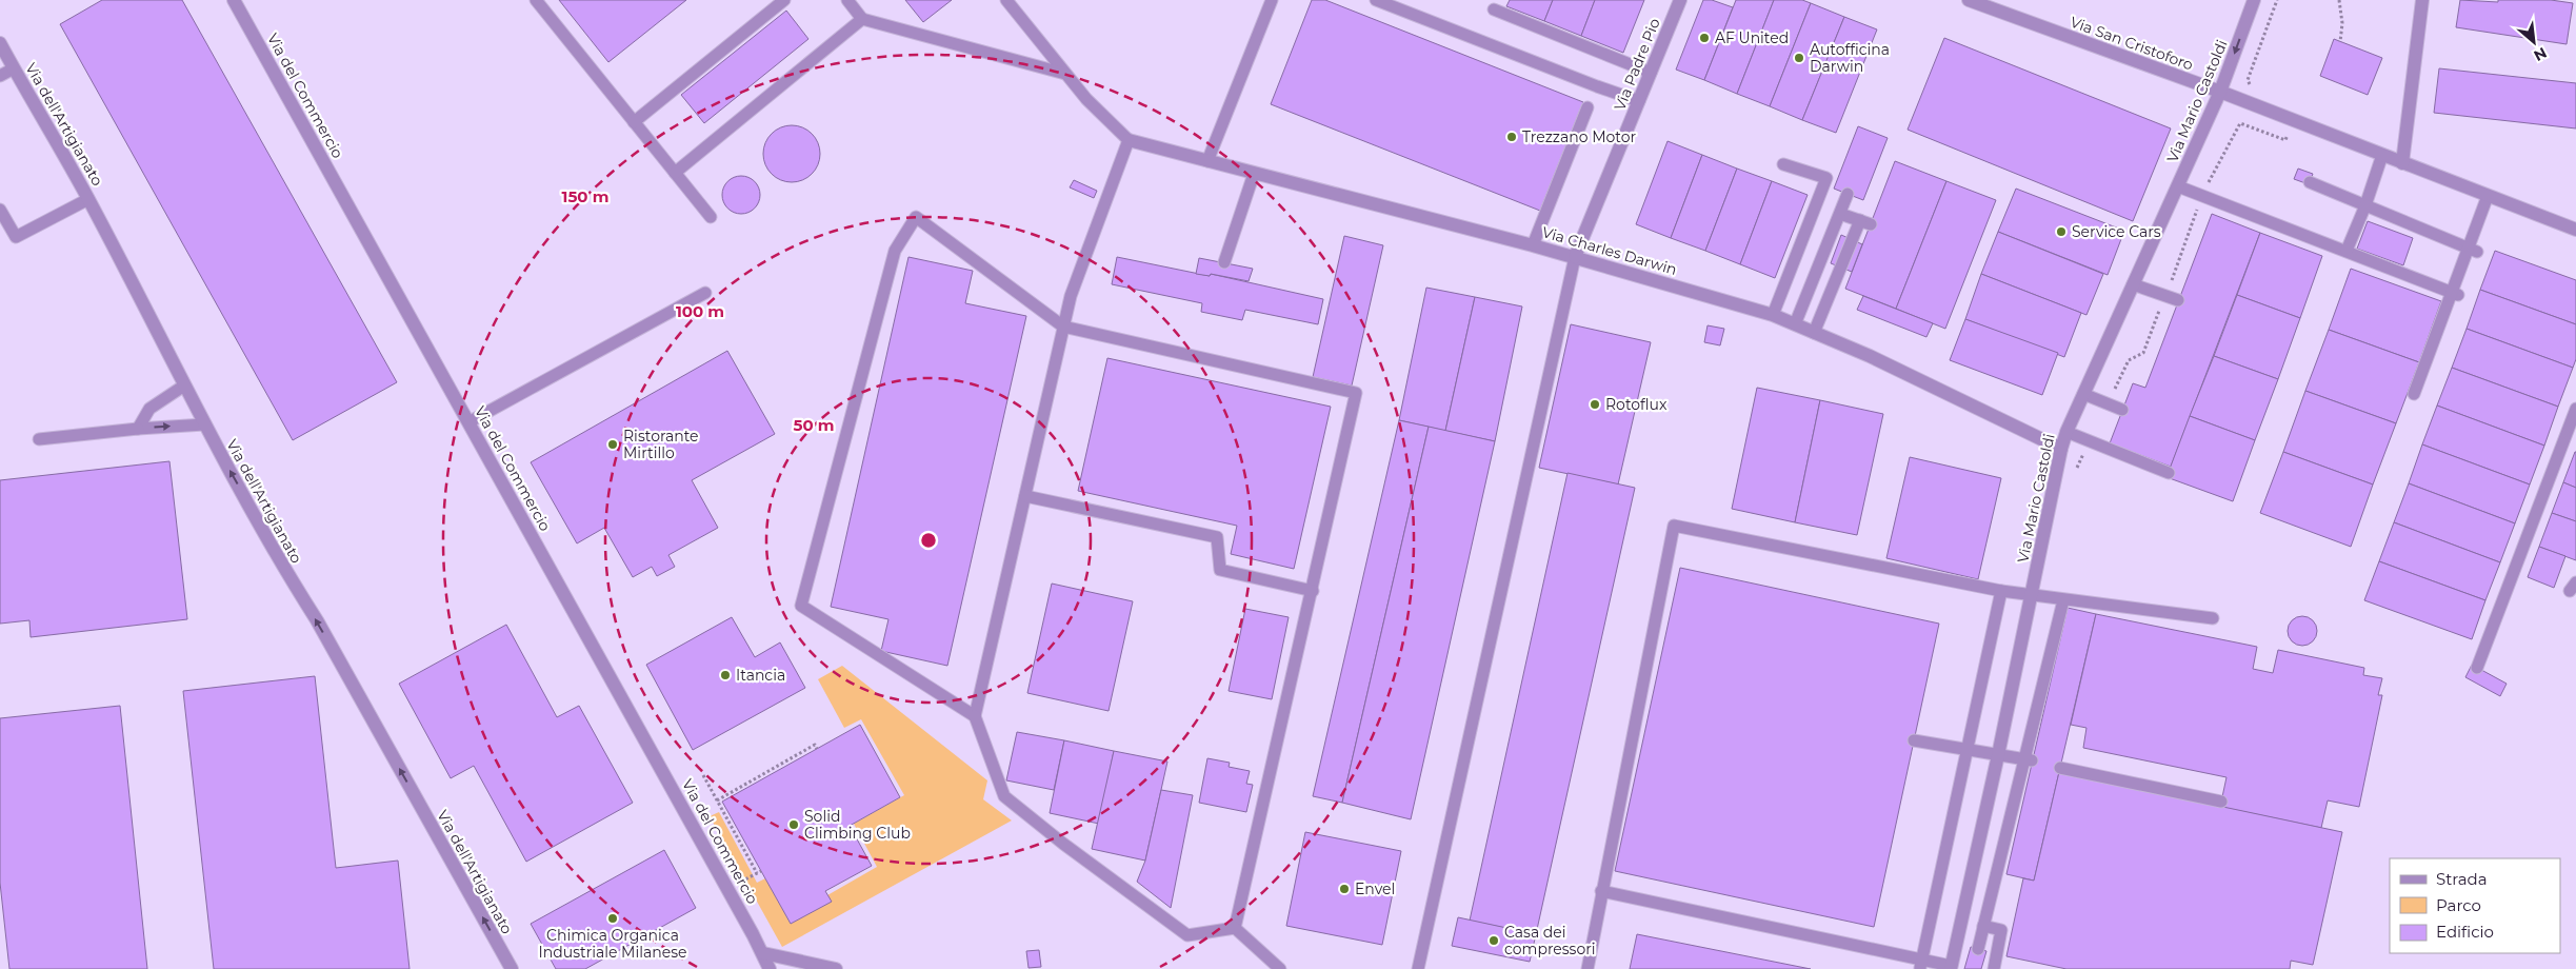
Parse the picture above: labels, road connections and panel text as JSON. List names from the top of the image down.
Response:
{
  "streets": {
    "street": [
      "Via San Cristoforo",
      "Via Padre Pio",
      "Via del Commercio",
      "Via Mario Castoldi",
      "Via dell'Artigianato",
      "Via Charles Darwin"
    ]
  },
  "crossings": [
    ["Via San Cristoforo", "Via Mario Castoldi"],
    ["Via Padre Pio", "Via Charles Darwin"],
    ["Via Mario Castoldi", "Via Charles Darwin"]
  ],
  "one_way": ["Via dell'Artigianato"],
  "places": [
    "AF United",
    "Autofficina Darwin",
    "Trezzano Motor",
    "Service Cars",
    "Rotoflux",
    "Ristorante Mirtillo",
    "Itancia",
    "Solid Climbing Club",
    "Envel",
    "Chimica Organica Industriale Milanese",
    "Casa dei compressori"
  ],
  "legend": ["Strada", "Parco", "Edificio"],
  "north": "bottom right",
  "rings": ["150 m", "100 m", "50 m"]
}
